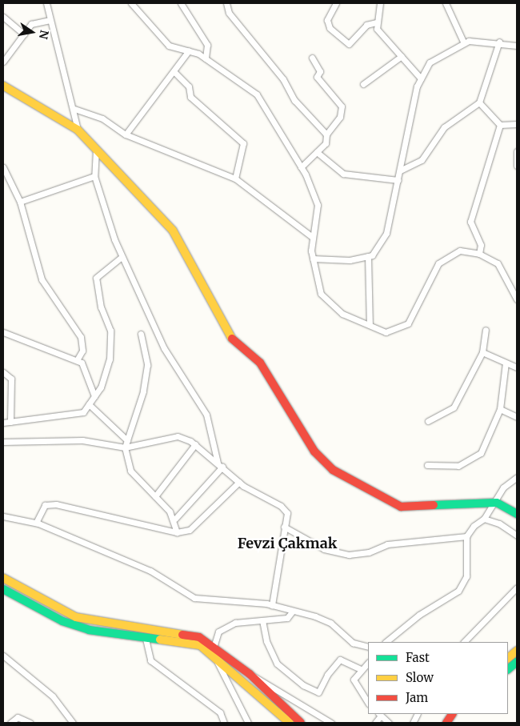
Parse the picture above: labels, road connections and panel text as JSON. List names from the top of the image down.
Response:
{
  "districts": ["Fevzi Çakmak"],
  "legend": ["Fast", "Slow", "Jam"],
  "north": "right"
}
